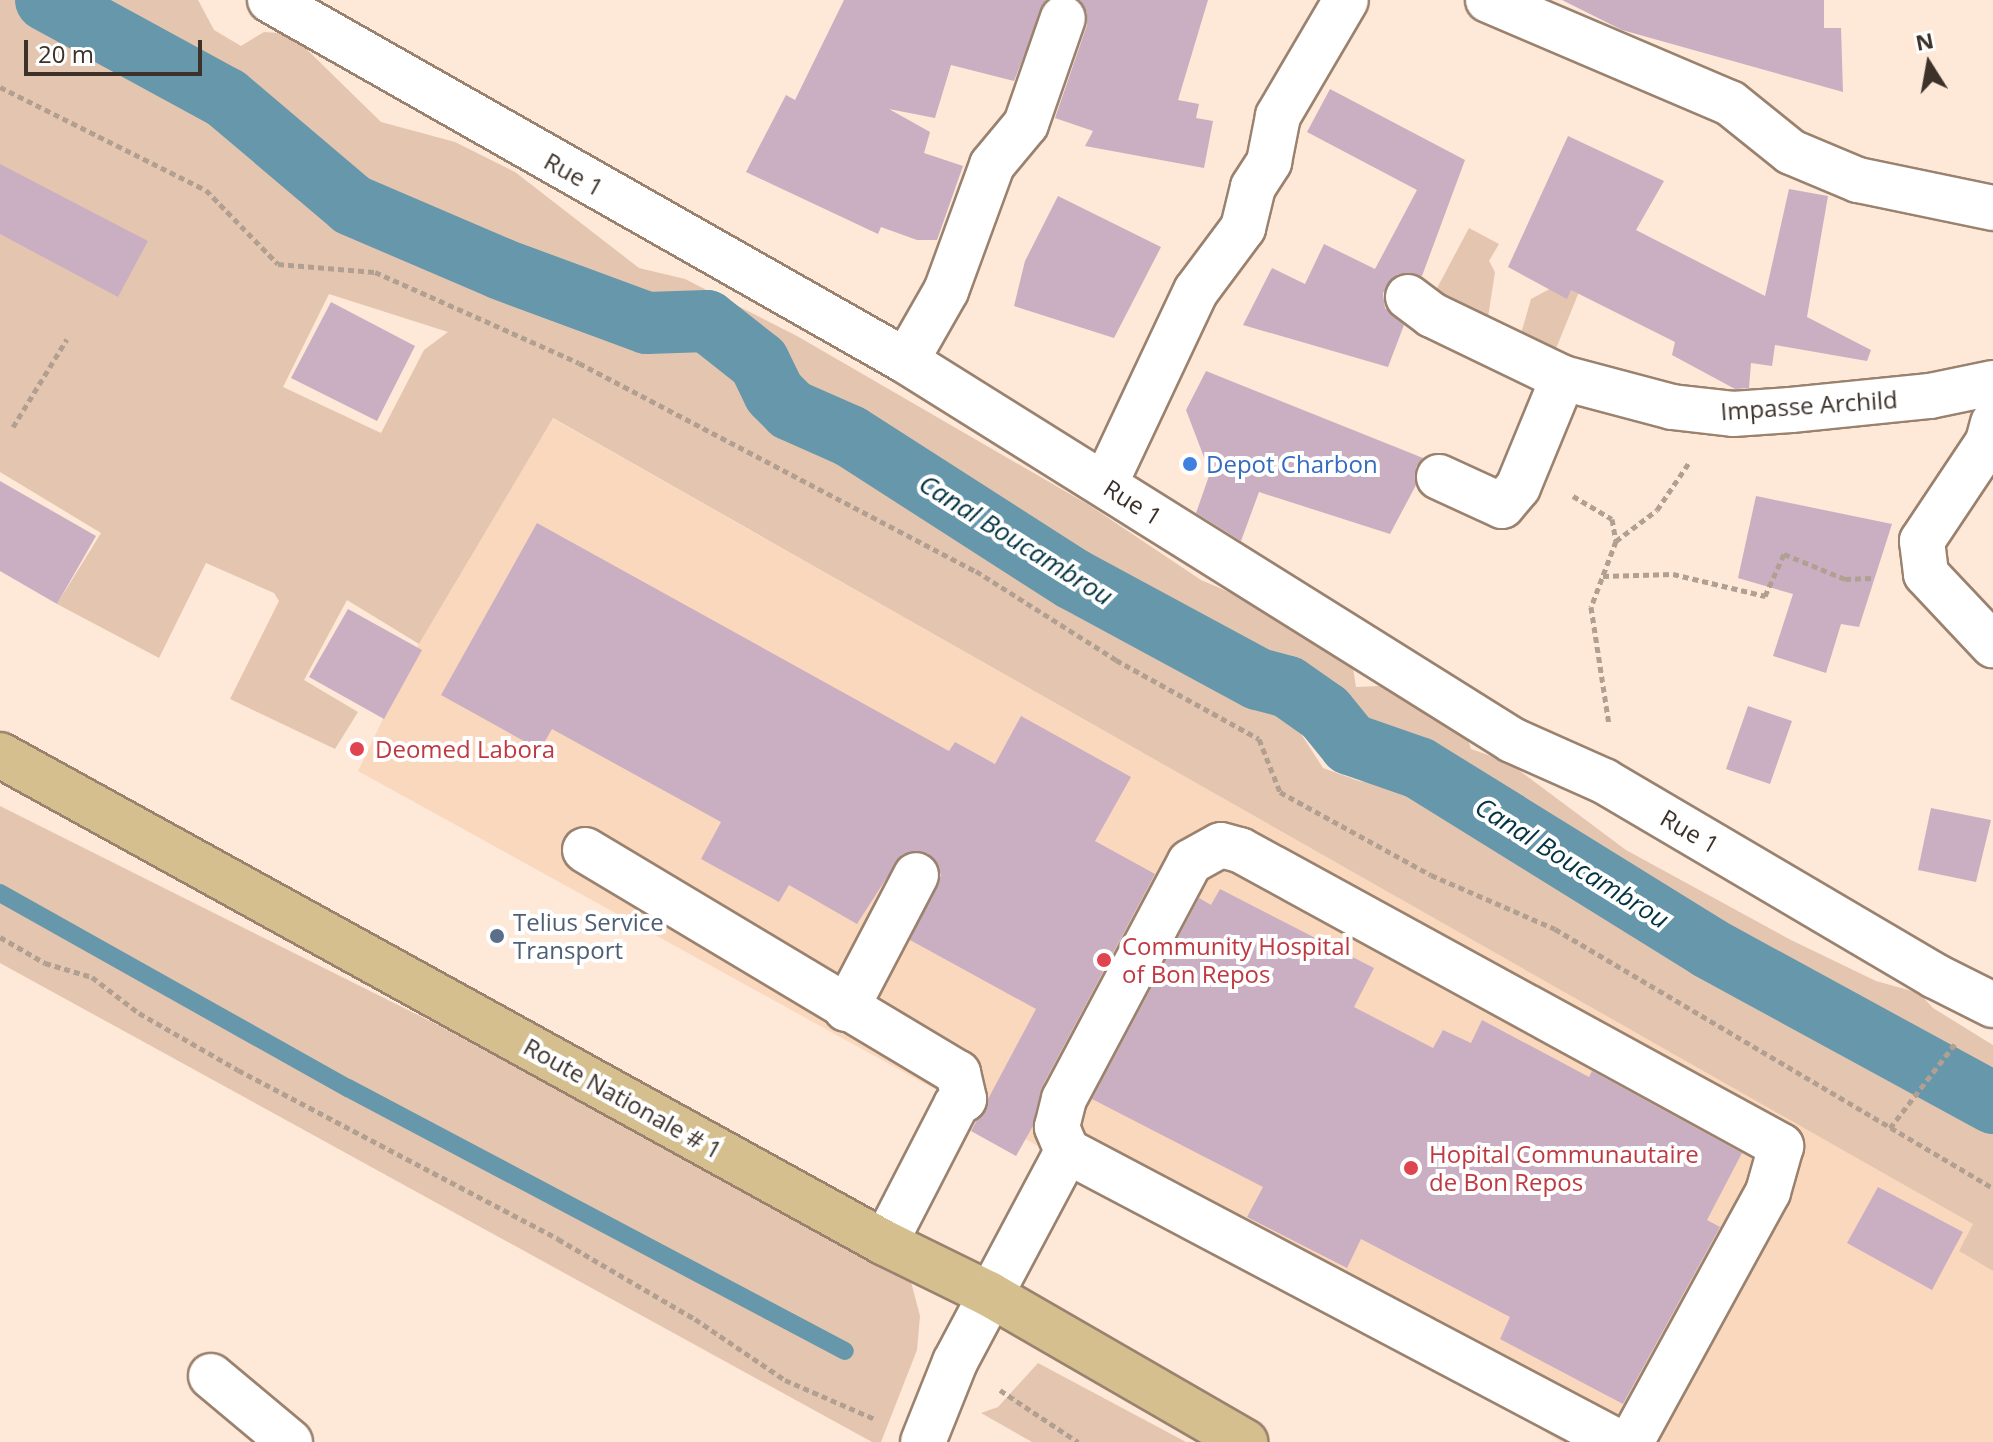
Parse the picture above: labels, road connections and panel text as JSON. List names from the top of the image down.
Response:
{
  "streets": {
    "main road": ["Route Nationale # 1"],
    "street": ["Rue 1", "Impasse Archild"]
  },
  "water": ["Canal Boucambrou"],
  "places": [
    "Depot Charbon",
    "Deomed Labora",
    "Telius Service Transport",
    "Community Hospital of Bon Repos",
    "Hopital Communautaire de Bon Repos"
  ],
  "scale_bar": "20 m",
  "north": "top"
}
